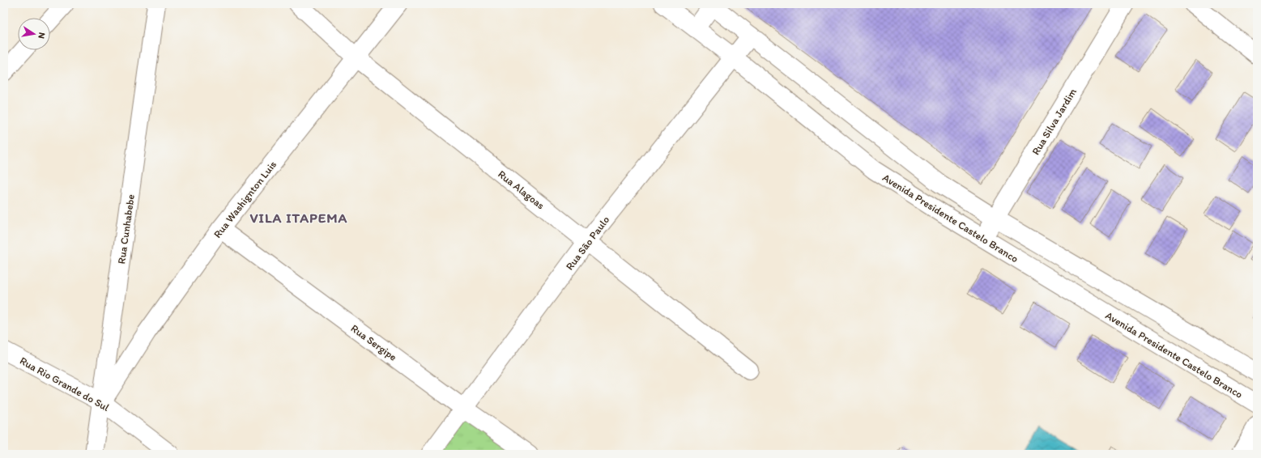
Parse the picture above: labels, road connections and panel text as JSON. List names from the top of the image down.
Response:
{
  "streets": {
    "street": [
      "Rua Silva Jardim",
      "Rua Alagoas",
      "Rua Washignton Luis",
      "Avenida Presidente Castelo Branco",
      "Rua Cunhabebe",
      "Rua São Paulo",
      "Rua Sergipe",
      "Rua Rio Grande do Sul"
    ]
  },
  "crossings": [
    ["Rua Silva Jardim", "Avenida Presidente Castelo Branco"],
    ["Rua Alagoas", "Rua Washignton Luis"],
    ["Rua Alagoas", "Rua São Paulo"],
    ["Rua Washignton Luis", "Rua Cunhabebe"],
    ["Rua Washignton Luis", "Rua Sergipe"],
    ["Rua Washignton Luis", "Rua Rio Grande do Sul"],
    ["Avenida Presidente Castelo Branco", "Rua São Paulo"],
    ["Rua Cunhabebe", "Rua Rio Grande do Sul"],
    ["Rua São Paulo", "Rua Sergipe"]
  ],
  "districts": ["VILA ITAPEMA"],
  "north": "right"
}
